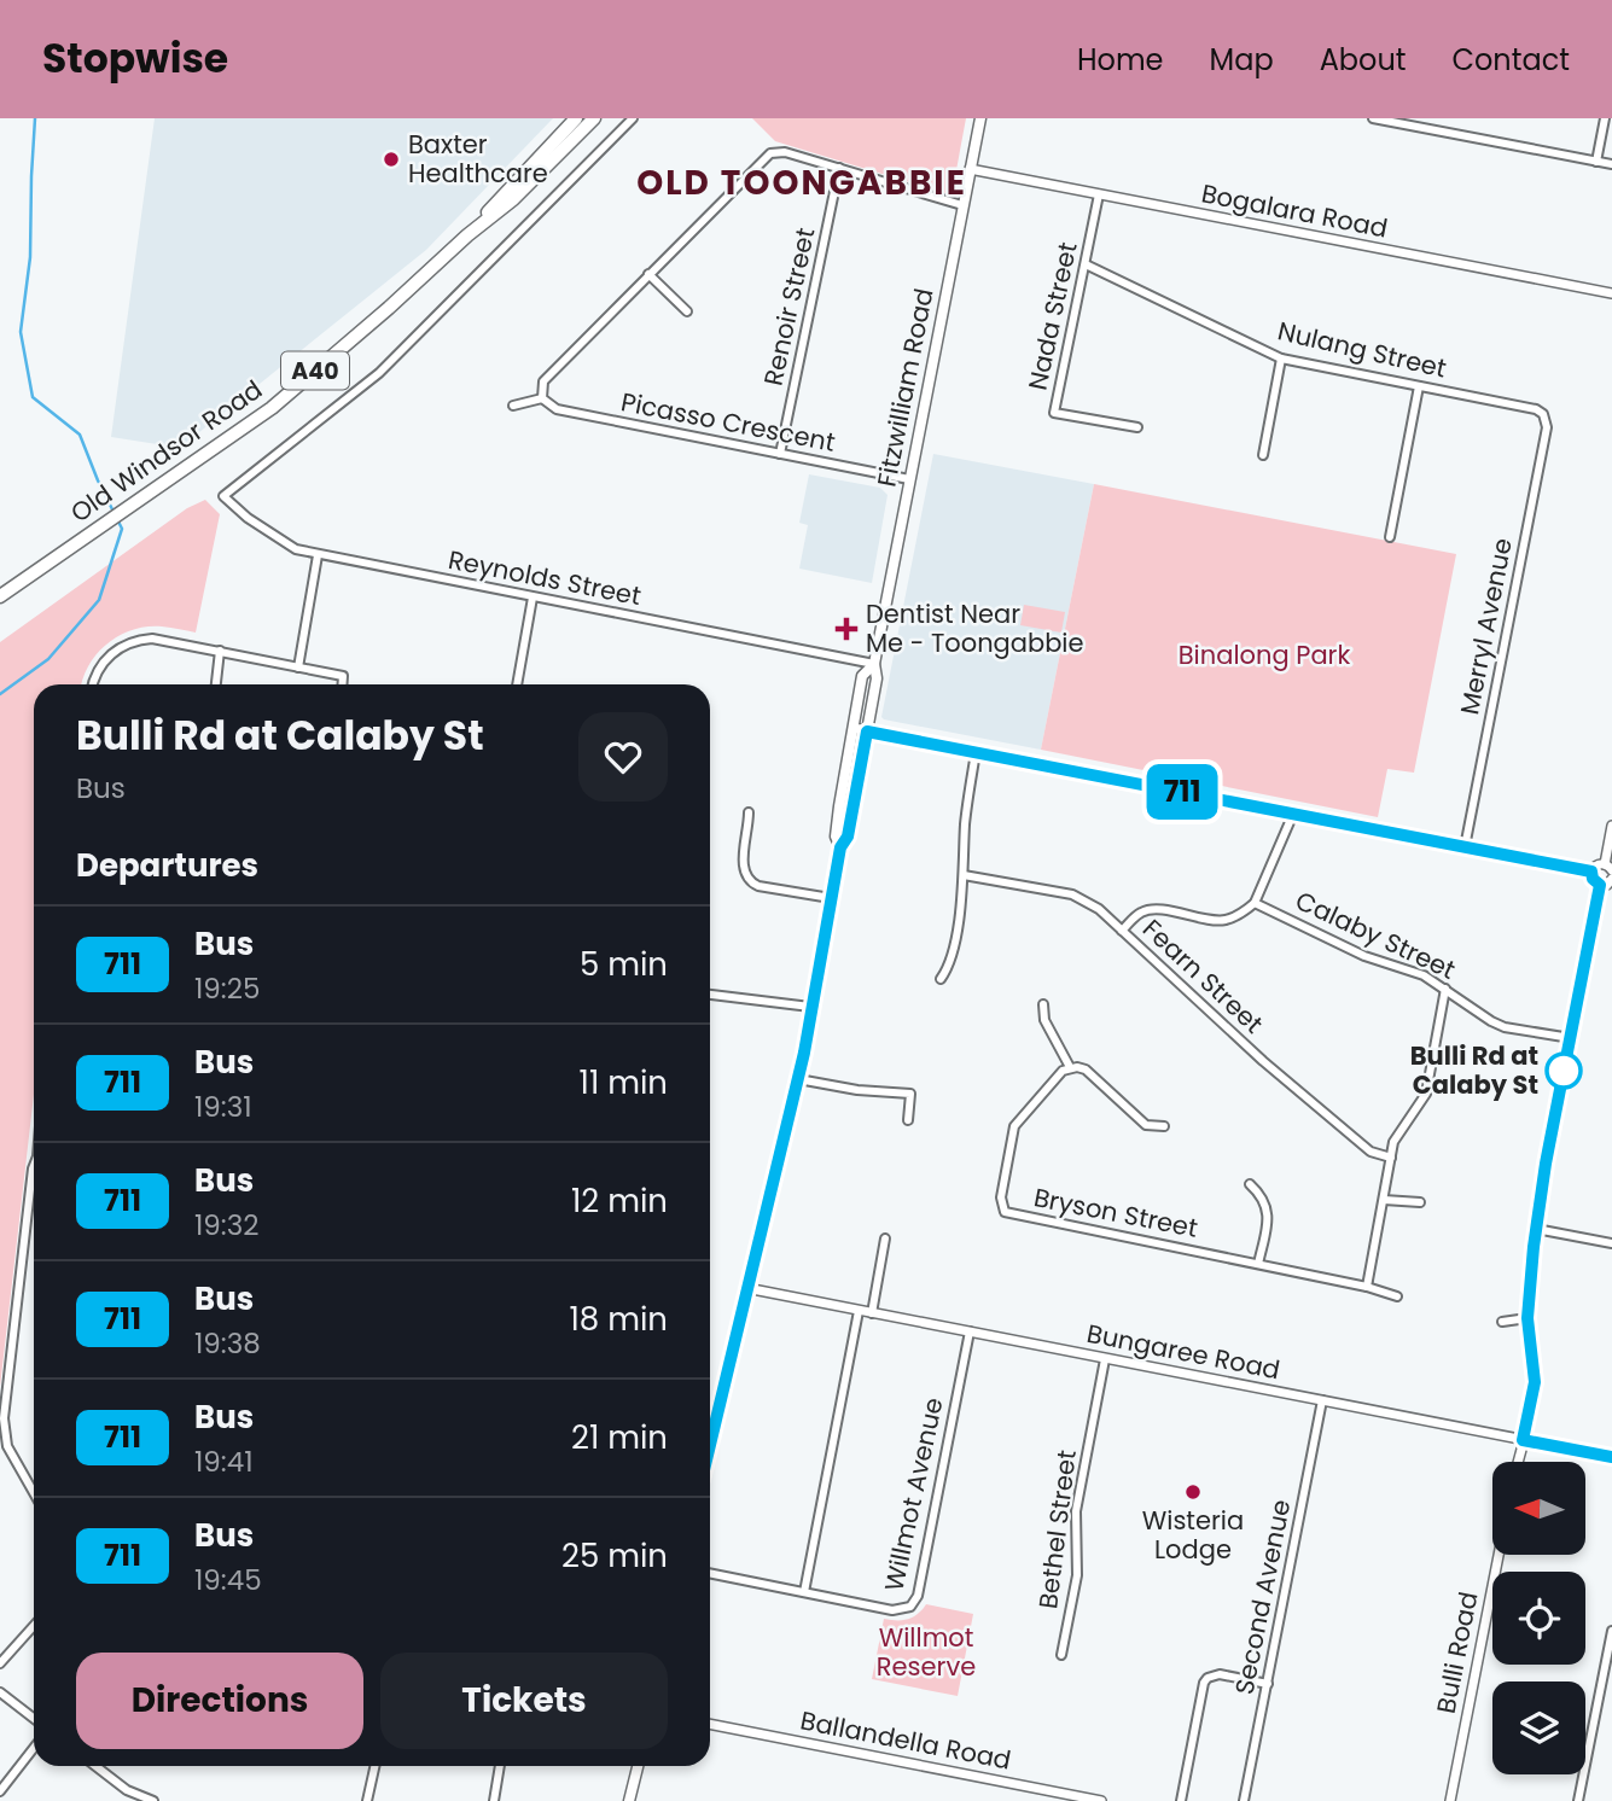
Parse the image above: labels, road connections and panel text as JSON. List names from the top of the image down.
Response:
{
  "streets": {
    "highway": ["A40", "Old Windsor Road"],
    "main road": ["Fitzwilliam Road"],
    "street": [
      "Bogalara Road",
      "Renoir Street",
      "Nada Street",
      "Nulang Street",
      "Picasso Crescent",
      "Reynolds Street",
      "Merryl Avenue",
      "Calaby Street",
      "Fearn Street",
      "Bryson Street",
      "Bungaree Road",
      "Willmot Avenue",
      "Bethel Street",
      "Second Avenue",
      "Bulli Road",
      "Ballandella Road"
    ]
  },
  "crossings": [
    ["Bogalara Road", "Nada Street"],
    ["Bogalara Road", "Fitzwilliam Road"],
    ["Renoir Street", "Picasso Crescent"],
    ["Nada Street", "Nulang Street"],
    ["Nulang Street", "Merryl Avenue"],
    ["Fitzwilliam Road", "Picasso Crescent"],
    ["Fitzwilliam Road", "Reynolds Street"],
    ["Fitzwilliam Road", "Bungaree Road"],
    ["Bungaree Road", "Willmot Avenue"],
    ["Bungaree Road", "Bethel Street"],
    ["Bungaree Road", "Second Avenue"]
  ],
  "districts": ["OLD TOONGABBIE"],
  "parks": ["Binalong Park", "Willmot Reserve"],
  "places": {
    "other": ["Baxter Healthcare", "Bulli Rd at Calaby St", "Wisteria Lodge"],
    "health": ["Dentist Near Me - Toongabbie"]
  },
  "lines": ["bus line 711"],
  "north": "left",
  "page": {
    "header": "Stopwise",
    "nav": [
      "Home",
      "Map",
      "About",
      "Contact"
    ],
    "on_map": "711",
    "heading": [
      ["Bulli Rd at Calaby St", "Bus"],
      "Departures"
    ],
    "list": [
      {
        "mark": "711",
        "name": "Bus",
        "note": "19:25",
        "value": "5 min"
      },
      {
        "mark": "711",
        "name": "Bus",
        "note": "19:31",
        "value": "11 min"
      },
      {
        "mark": "711",
        "name": "Bus",
        "note": "19:32",
        "value": "12 min"
      },
      {
        "mark": "711",
        "name": "Bus",
        "note": "19:38",
        "value": "18 min"
      },
      {
        "mark": "711",
        "name": "Bus",
        "note": "19:41",
        "value": "21 min"
      },
      {
        "mark": "711",
        "name": "Bus",
        "note": "19:45",
        "value": "25 min"
      }
    ],
    "buttons": ["Directions", "Tickets"]
  }
}
